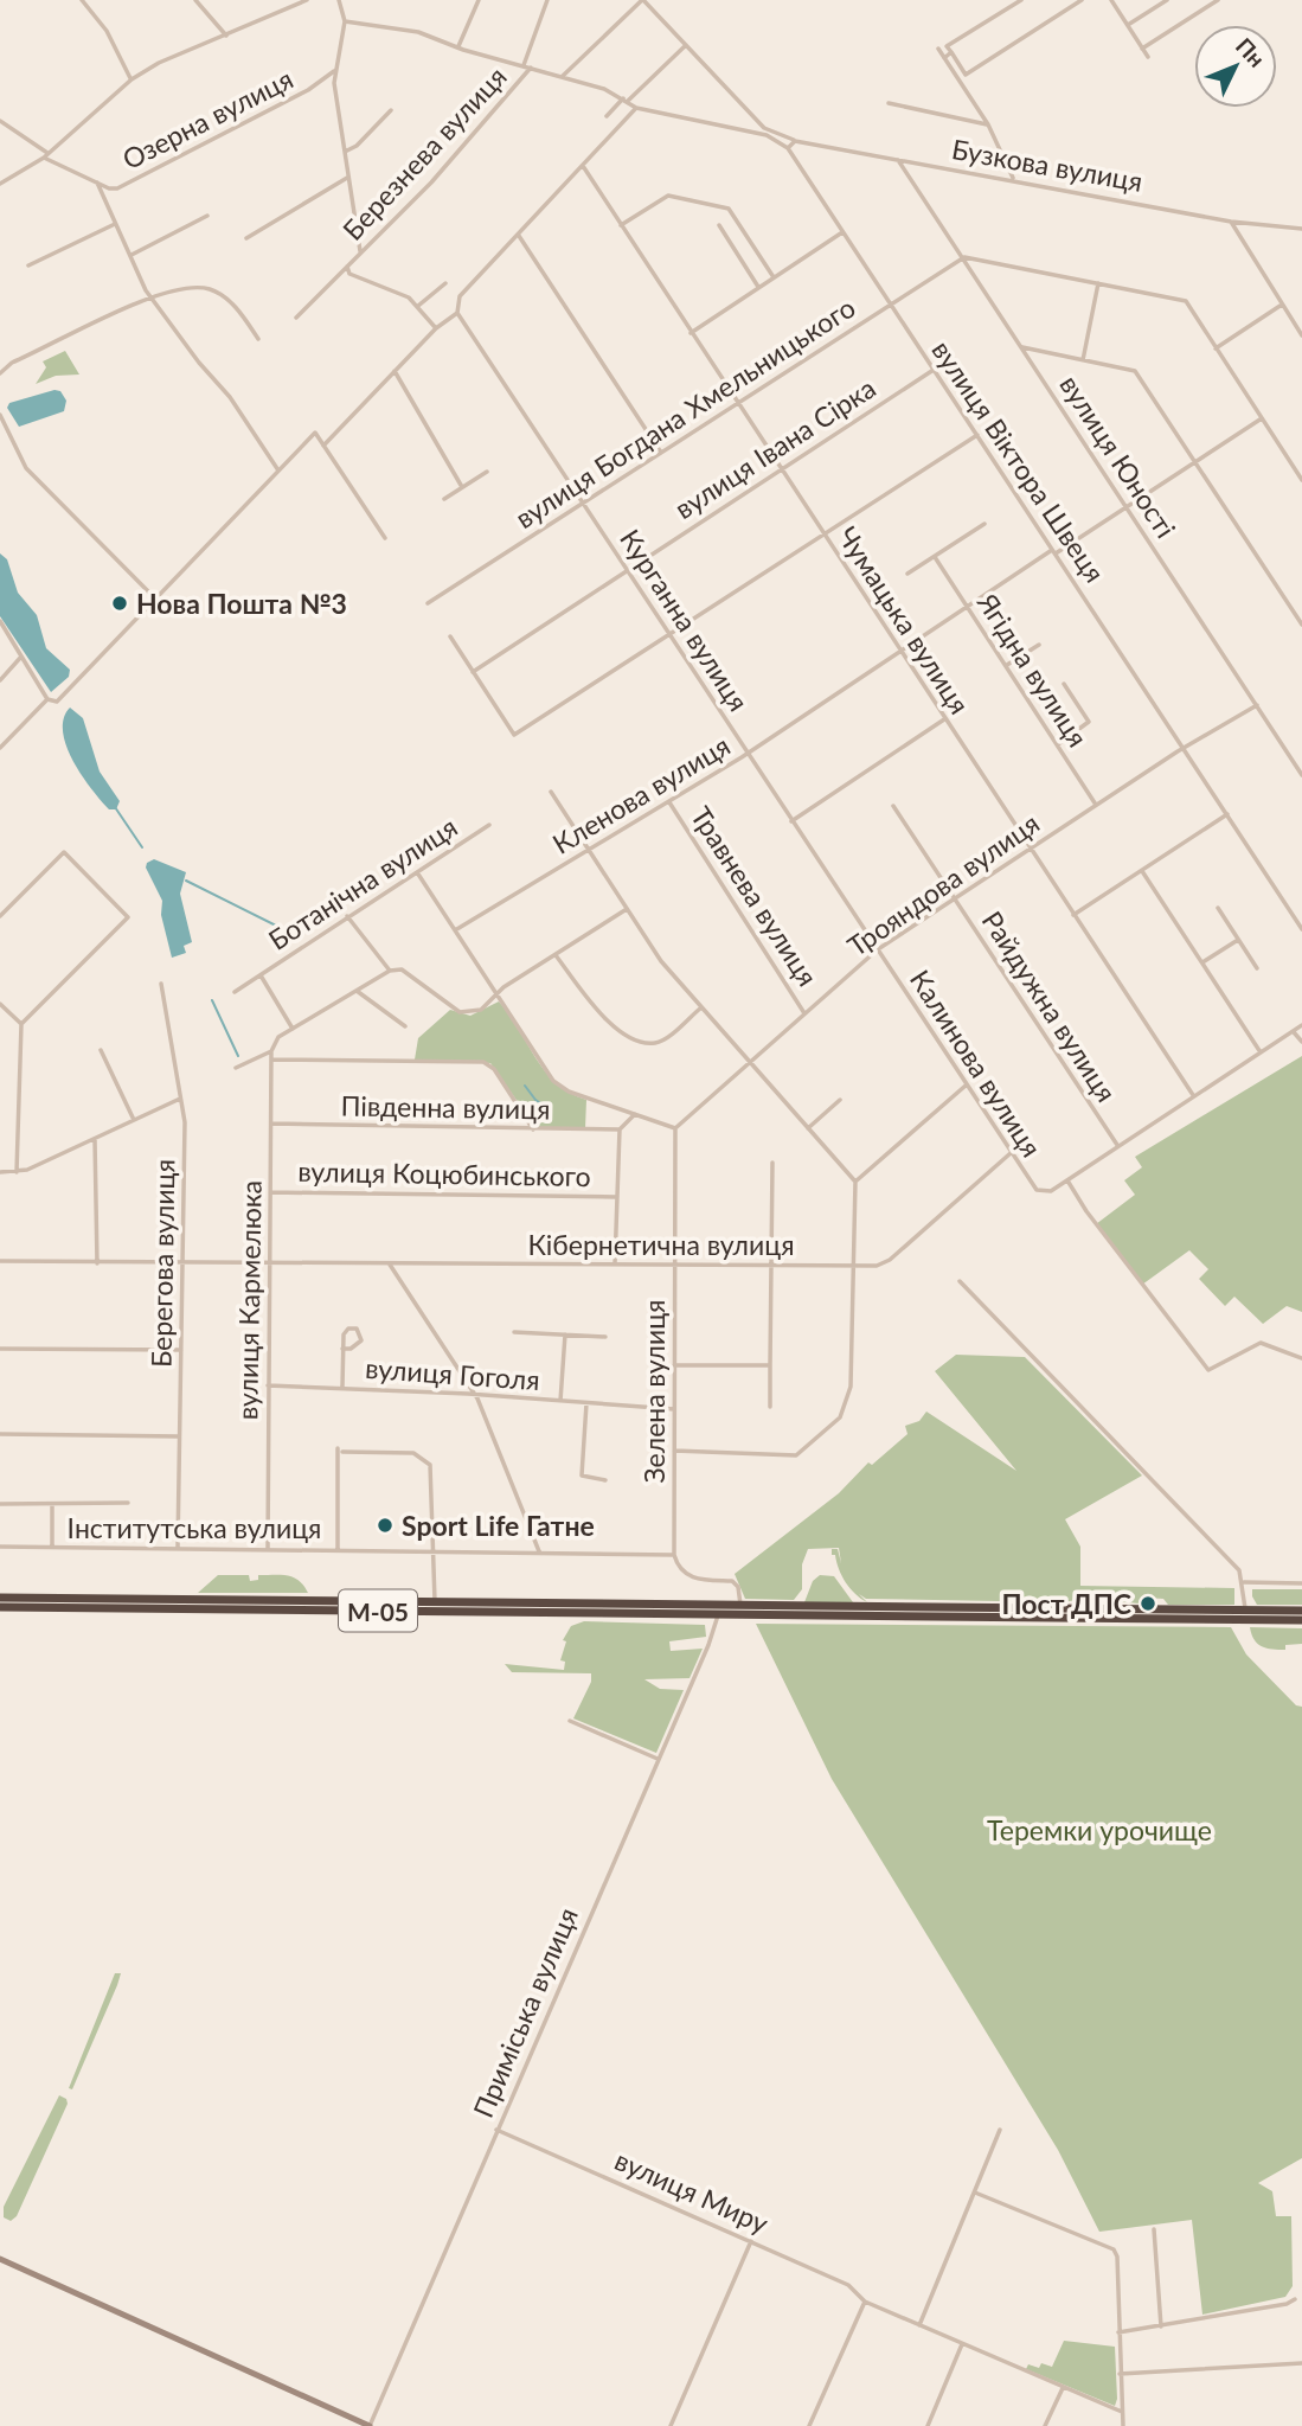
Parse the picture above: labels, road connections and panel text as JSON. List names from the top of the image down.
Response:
{
  "streets": {
    "highway": ["М-05"],
    "street": [
      "Озерна вулиця",
      "Березнева вулиця",
      "Бузкова вулиця",
      "вулиця Богдана Хмельницького",
      "вулиця Івана Сірка",
      "вулиця Юності",
      "вулиця Віктора Швеця",
      "Курганна вулиця",
      "Чумацька вулиця",
      "Ягідна вулиця",
      "Кленова вулиця",
      "Ботанічна вулиця",
      "Трояндова вулиця",
      "Травнева вулиця",
      "Райдужна вулиця",
      "Калинова вулиця",
      "Південна вулиця",
      "вулиця Коцюбинського",
      "Кібернетична вулиця",
      "Берегова вулиця",
      "вулиця Кармелюка",
      "вулиця Гоголя",
      "Зелена вулиця",
      "Інститутська вулиця",
      "Приміська вулиця",
      "вулиця Миру"
    ]
  },
  "crossings": [
    ["Озерна вулиця", "Березнева вулиця"],
    ["Бузкова вулиця", "вулиця Юності"],
    ["вулиця Богдана Хмельницького", "вулиця Юності"],
    ["вулиця Богдана Хмельницького", "вулиця Віктора Швеця"],
    ["вулиця Богдана Хмельницького", "Курганна вулиця"],
    ["вулиця Богдана Хмельницького", "Чумацька вулиця"],
    ["вулиця Івана Сірка", "вулиця Віктора Швеця"],
    ["вулиця Івана Сірка", "Курганна вулиця"],
    ["вулиця Івана Сірка", "Чумацька вулиця"],
    ["вулиця Юності", "Кленова вулиця"],
    ["вулиця Юності", "Трояндова вулиця"],
    ["вулиця Віктора Швеця", "Кленова вулиця"],
    ["вулиця Віктора Швеця", "Трояндова вулиця"],
    ["Курганна вулиця", "Кленова вулиця"],
    ["Курганна вулиця", "Трояндова вулиця"],
    ["Курганна вулиця", "Калинова вулиця"],
    ["Чумацька вулиця", "Кленова вулиця"],
    ["Чумацька вулиця", "Трояндова вулиця"],
    ["Ягідна вулиця", "Кленова вулиця"],
    ["Ягідна вулиця", "Трояндова вулиця"],
    ["Кленова вулиця", "Травнева вулиця"],
    ["Трояндова вулиця", "Травнева вулиця"],
    ["Трояндова вулиця", "Райдужна вулиця"],
    ["Трояндова вулиця", "Калинова вулиця"],
    ["Трояндова вулиця", "Зелена вулиця"],
    ["Калинова вулиця", "Кібернетична вулиця"],
    ["Південна вулиця", "вулиця Коцюбинського"],
    ["Південна вулиця", "вулиця Кармелюка"],
    ["вулиця Коцюбинського", "Кібернетична вулиця"],
    ["вулиця Коцюбинського", "вулиця Кармелюка"],
    ["Кібернетична вулиця", "Берегова вулиця"],
    ["Кібернетична вулиця", "вулиця Кармелюка"],
    ["Кібернетична вулиця", "Зелена вулиця"],
    ["Берегова вулиця", "Інститутська вулиця"],
    ["вулиця Кармелюка", "вулиця Гоголя"],
    ["вулиця Кармелюка", "Інститутська вулиця"],
    ["вулиця Гоголя", "Зелена вулиця"],
    ["Зелена вулиця", "Інститутська вулиця"],
    ["М-05", "Приміська вулиця"],
    ["Приміська вулиця", "вулиця Миру"]
  ],
  "parks": ["Теремки урочище"],
  "places": ["Нова Пошта №3", "Sport Life Гатне", "Пост ДПС"],
  "north": "top right"
}
